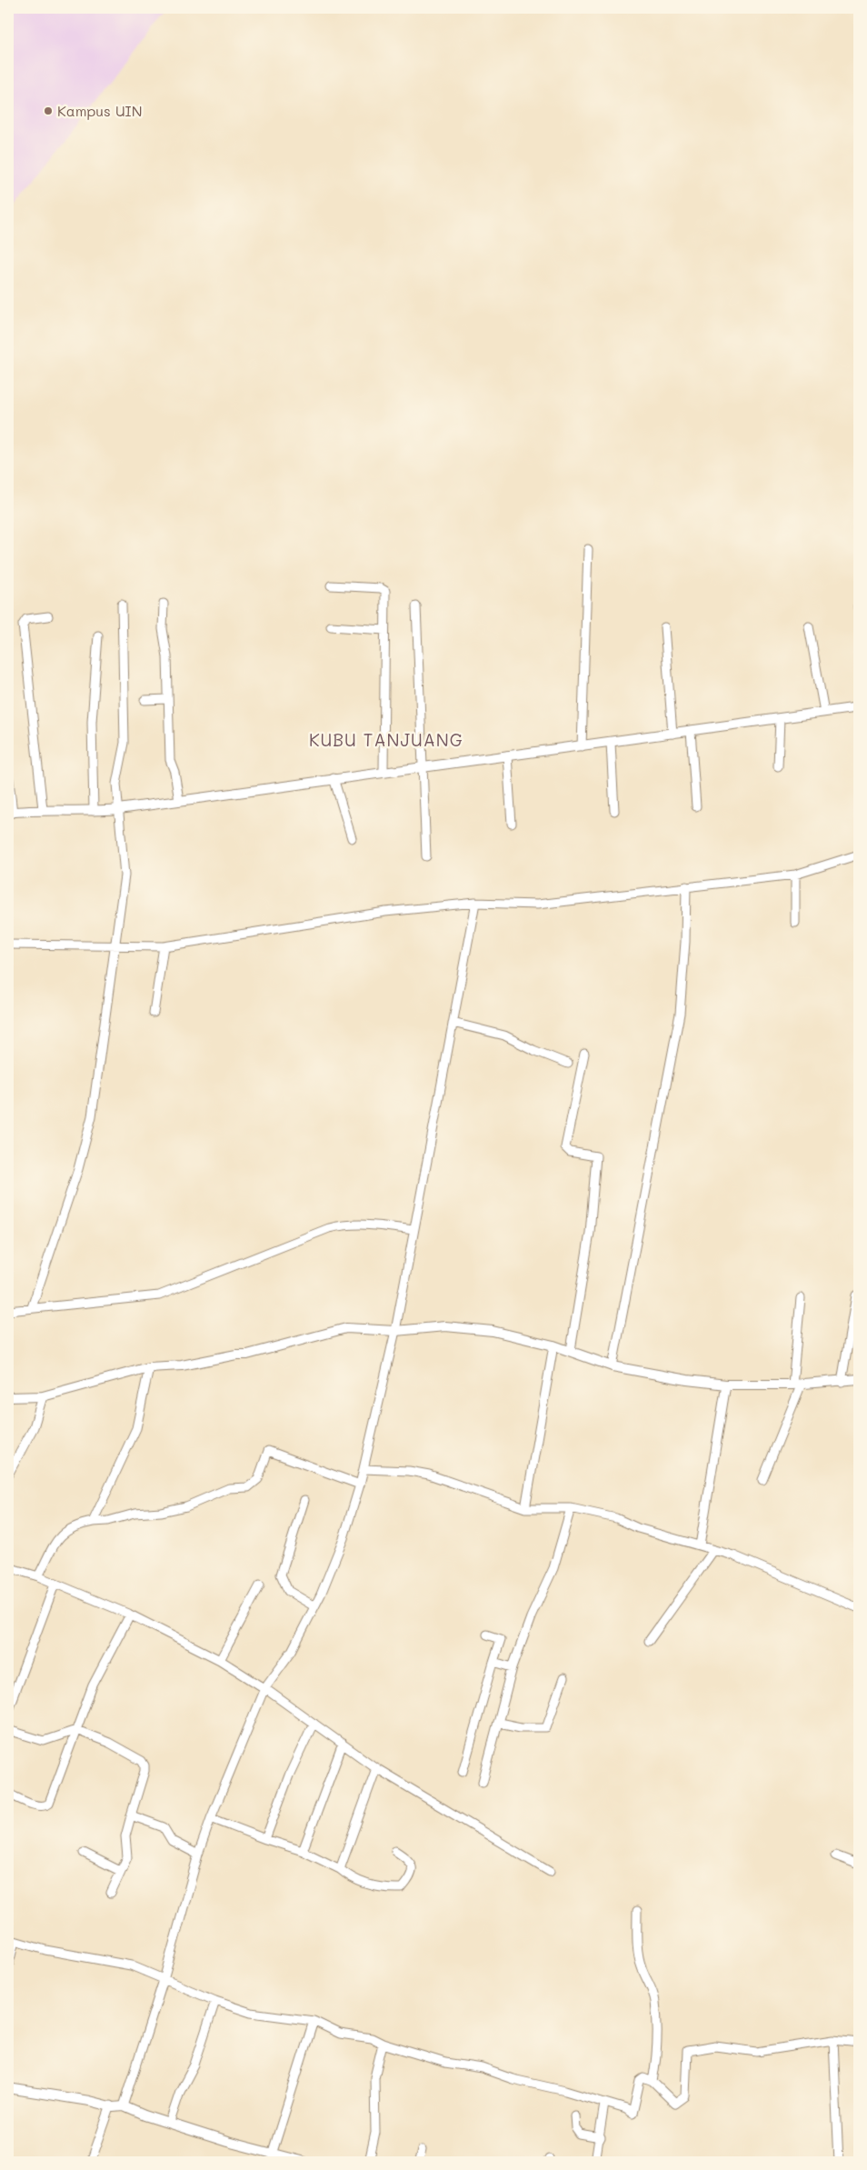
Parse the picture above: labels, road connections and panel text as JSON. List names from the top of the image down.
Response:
{
  "districts": ["KUBU TANJUANG"],
  "places": ["Kampus UIN"]
}
